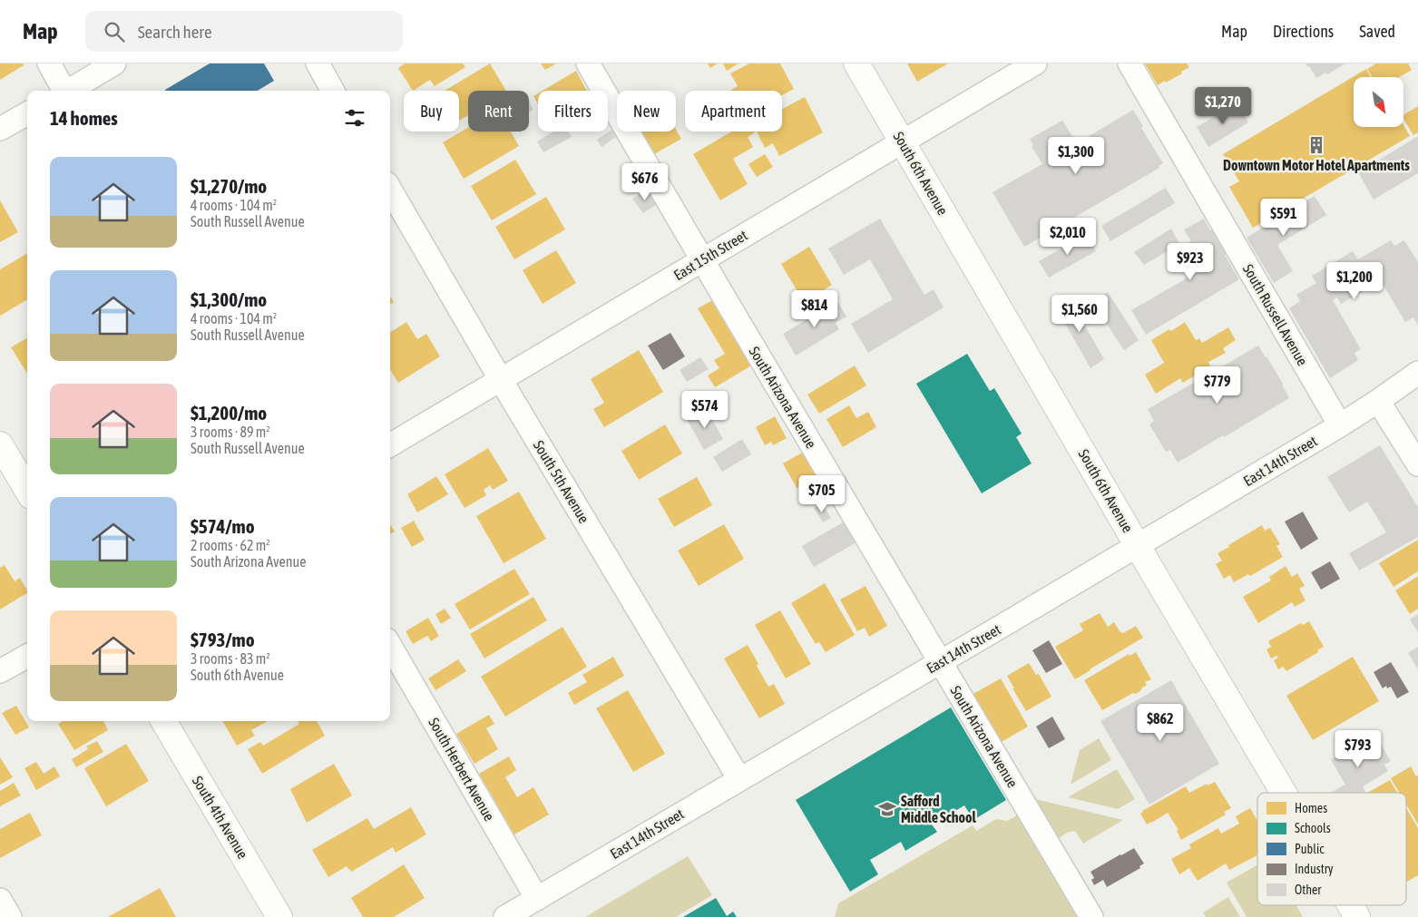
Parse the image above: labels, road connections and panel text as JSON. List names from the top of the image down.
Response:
{
  "streets": {
    "main road": ["South 6th Avenue", "South 4th Avenue"],
    "street": [
      "East 15th Street",
      "South Russell Avenue",
      "South Arizona Avenue",
      "East 14th Street",
      "South 5th Avenue",
      "South Herbert Avenue"
    ]
  },
  "crossings": [
    ["South 6th Avenue", "East 15th Street"],
    ["South 6th Avenue", "East 14th Street"],
    ["East 15th Street", "South Arizona Avenue"],
    ["East 15th Street", "South 5th Avenue"],
    ["South Russell Avenue", "East 14th Street"],
    ["South Arizona Avenue", "East 14th Street"],
    ["East 14th Street", "South 5th Avenue"],
    ["East 14th Street", "South Herbert Avenue"]
  ],
  "places": {
    "building": ["Downtown Motor Hotel Apartments"],
    "school or university": ["Safford Middle School"]
  },
  "legend": [
    "Homes",
    "Schools",
    "Public",
    "Industry",
    "Other"
  ],
  "north": "bottom right",
  "page": {
    "header": "Map",
    "search": "Search here",
    "nav": ["Map", "Directions", "Saved"],
    "price": [
      "$1,270",
      "$1,300",
      "$676",
      "$591",
      "$2,010",
      "$923",
      "$1,200",
      "$814",
      "$1,560",
      "$779",
      "$574",
      "$705",
      "$862",
      "$793"
    ],
    "chip": [
      "Buy",
      "Rent",
      "Filters",
      "New",
      "Apartment"
    ],
    "heading": "14 homes",
    "list": [
      {
        "name": "$1,270/mo",
        "note": "4 rooms · 104 m² · South Russell Avenue"
      },
      {
        "name": "$1,300/mo",
        "note": "4 rooms · 104 m² · South Russell Avenue"
      },
      {
        "name": "$1,200/mo",
        "note": "3 rooms · 89 m² · South Russell Avenue"
      },
      {
        "name": "$574/mo",
        "note": "2 rooms · 62 m² · South Arizona Avenue"
      },
      {
        "name": "$793/mo",
        "note": "3 rooms · 83 m² · South 6th Avenue"
      }
    ]
  }
}
